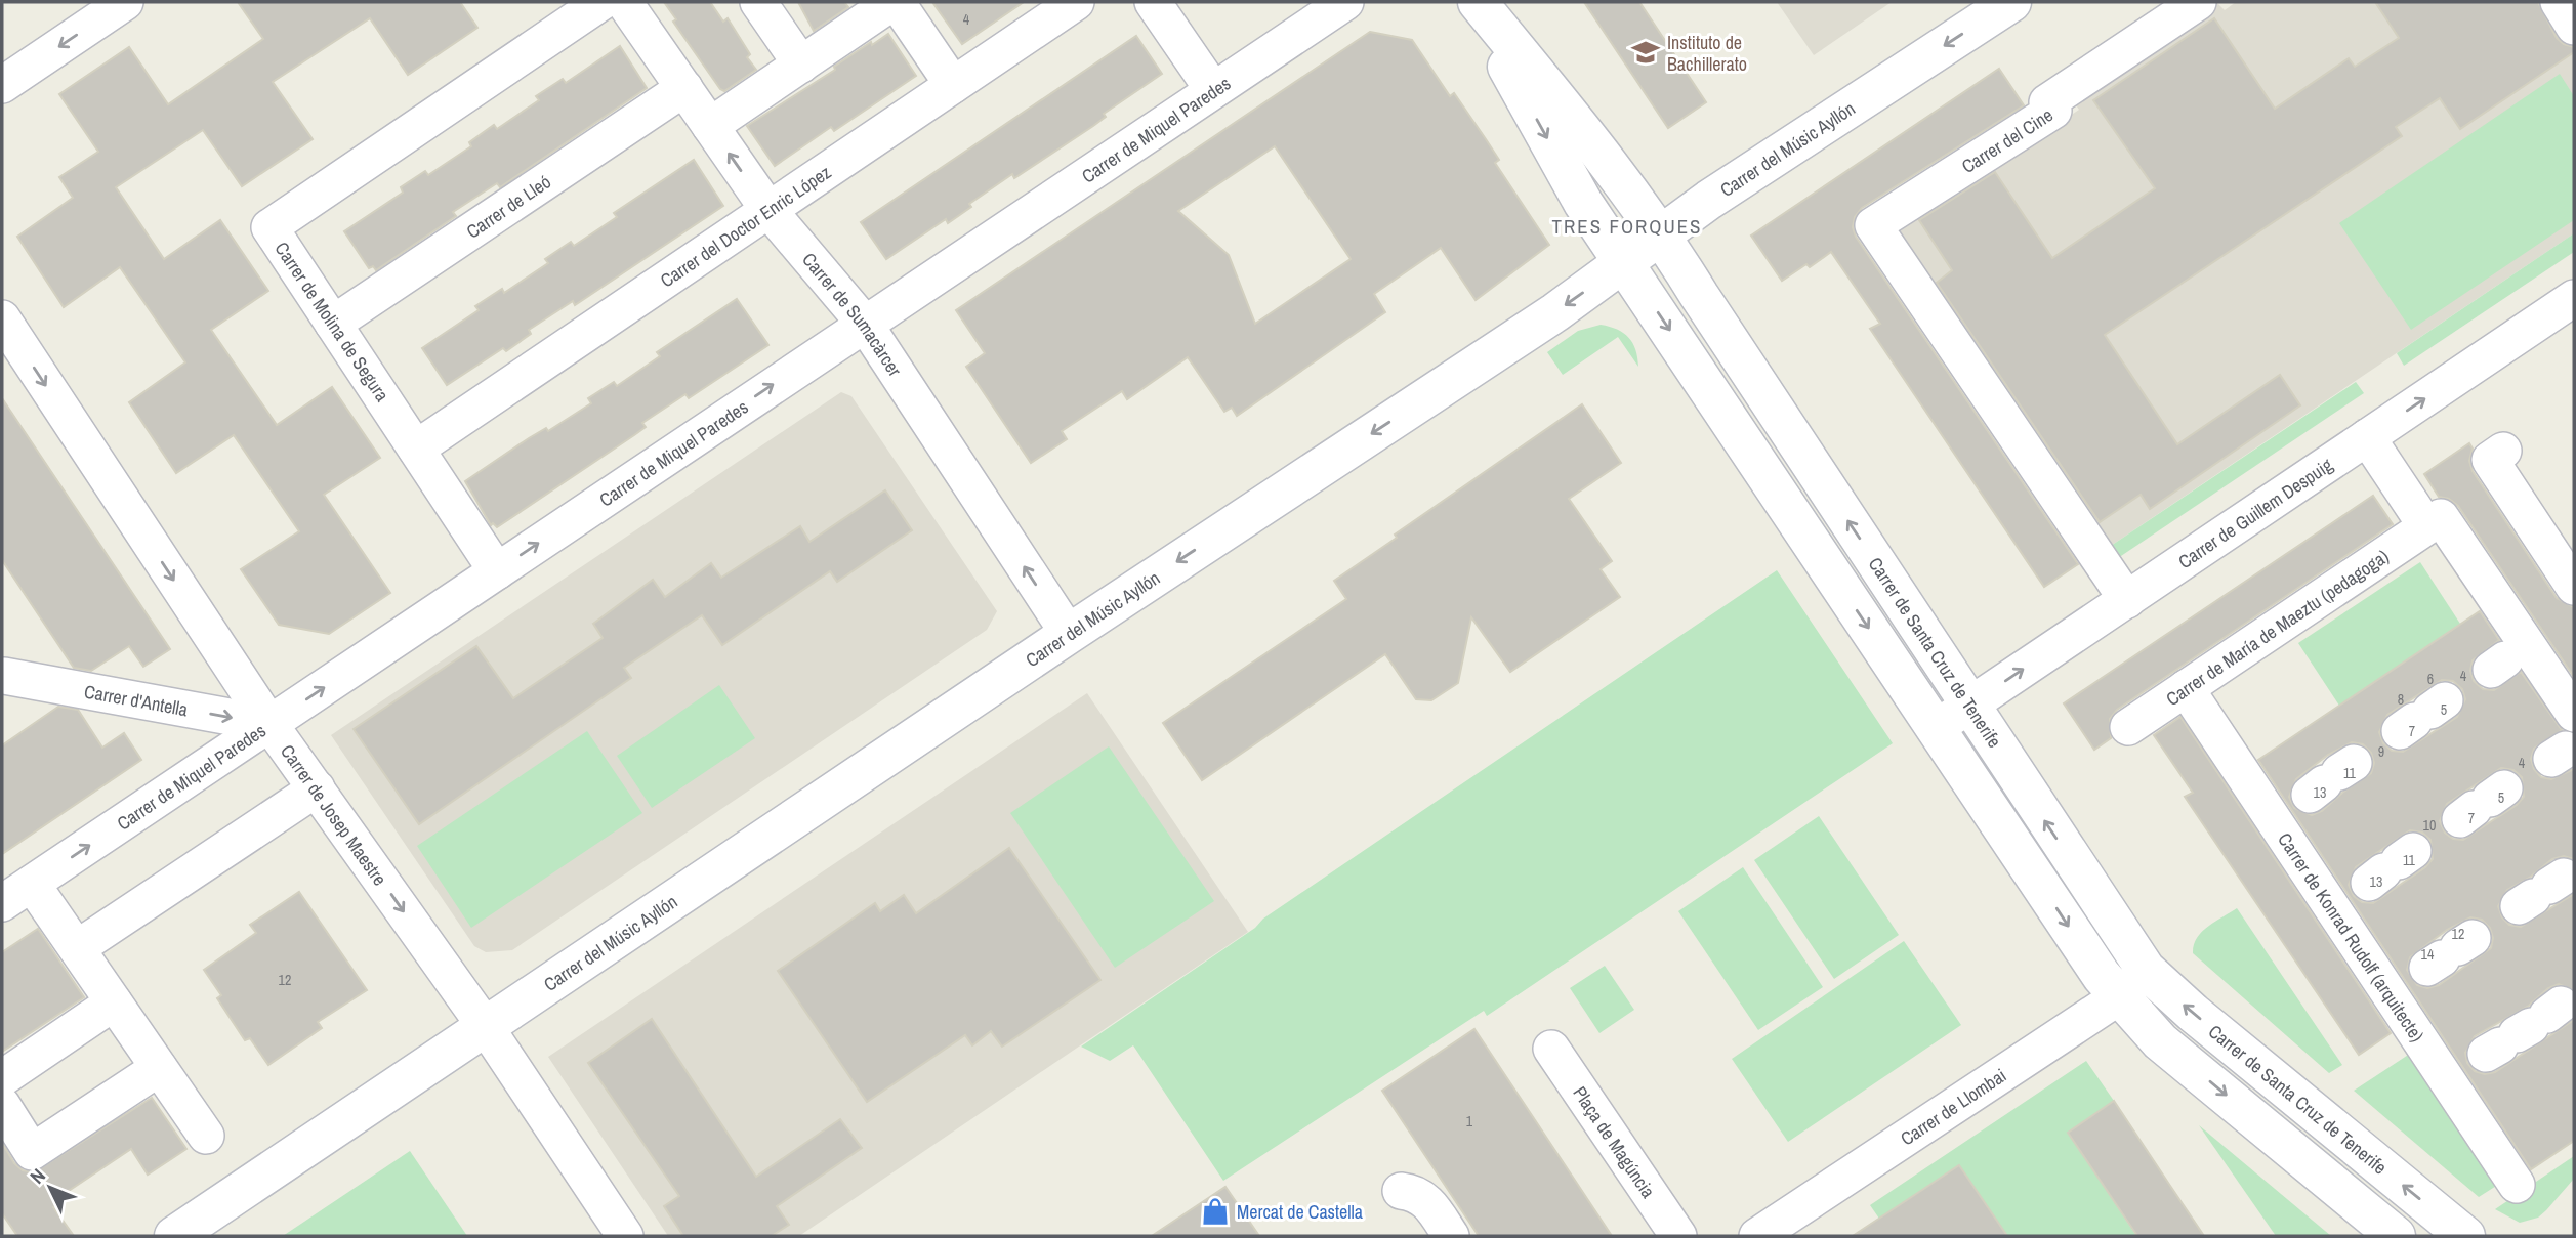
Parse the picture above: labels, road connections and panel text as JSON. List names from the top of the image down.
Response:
{
  "streets": {
    "street": [
      "Carrer de Miquel Paredes",
      "Carrer del Cine",
      "Carrer del Músic Ayllón",
      "Carrer de Lleó",
      "Carrer del Doctor Enric López",
      "Carrer de Sumacàrcer",
      "Carrer de Molina de Segura",
      "Carrer de Guillem Despuig",
      "Carrer de María de Maeztu (pedagoga)",
      "Carrer de Santa Cruz de Tenerife",
      "Carrer d'Antella",
      "Carrer de Josep Maestre",
      "Carrer de Konrad Rudolf (arquitecte)",
      "Carrer de Llombai",
      "Plaça de Magúncia"
    ]
  },
  "crossings": [
    ["Carrer de Miquel Paredes", "Carrer de Sumacàrcer"],
    ["Carrer de Miquel Paredes", "Carrer de Molina de Segura"],
    ["Carrer de Miquel Paredes", "Carrer d'Antella"],
    ["Carrer de Miquel Paredes", "Carrer de Josep Maestre"],
    ["Carrer del Cine", "Carrer de Guillem Despuig"],
    ["Carrer del Músic Ayllón", "Carrer de Sumacàrcer"],
    ["Carrer del Músic Ayllón", "Carrer de Santa Cruz de Tenerife"],
    ["Carrer del Músic Ayllón", "Carrer de Josep Maestre"],
    ["Carrer de Lleó", "Carrer de Sumacàrcer"],
    ["Carrer de Lleó", "Carrer de Molina de Segura"],
    ["Carrer del Doctor Enric López", "Carrer de Sumacàrcer"],
    ["Carrer del Doctor Enric López", "Carrer de Molina de Segura"],
    ["Carrer de Guillem Despuig", "Carrer de Santa Cruz de Tenerife"],
    ["Carrer de María de Maeztu (pedagoga)", "Carrer de Konrad Rudolf (arquitecte)"],
    ["Carrer de Santa Cruz de Tenerife", "Carrer de Llombai"],
    ["Carrer d'Antella", "Carrer de Josep Maestre"]
  ],
  "one_way": [
    "Carrer del Músic Ayllón",
    "Carrer de Sumacàrcer",
    "Carrer de Guillem Despuig",
    "Carrer d'Antella",
    "Carrer de Josep Maestre"
  ],
  "districts": ["TRES FORQUES"],
  "places": {
    "school or university": ["Instituto de Bachillerato"],
    "shop": ["Mercat de Castella"]
  },
  "house_numbers": [
    "4",
    "4",
    "6",
    "8",
    "5",
    "7",
    "9",
    "4",
    "11",
    "13",
    "5",
    "7",
    "10",
    "11",
    "13",
    "12",
    "14",
    "12",
    "1"
  ],
  "north": "top left"
}
